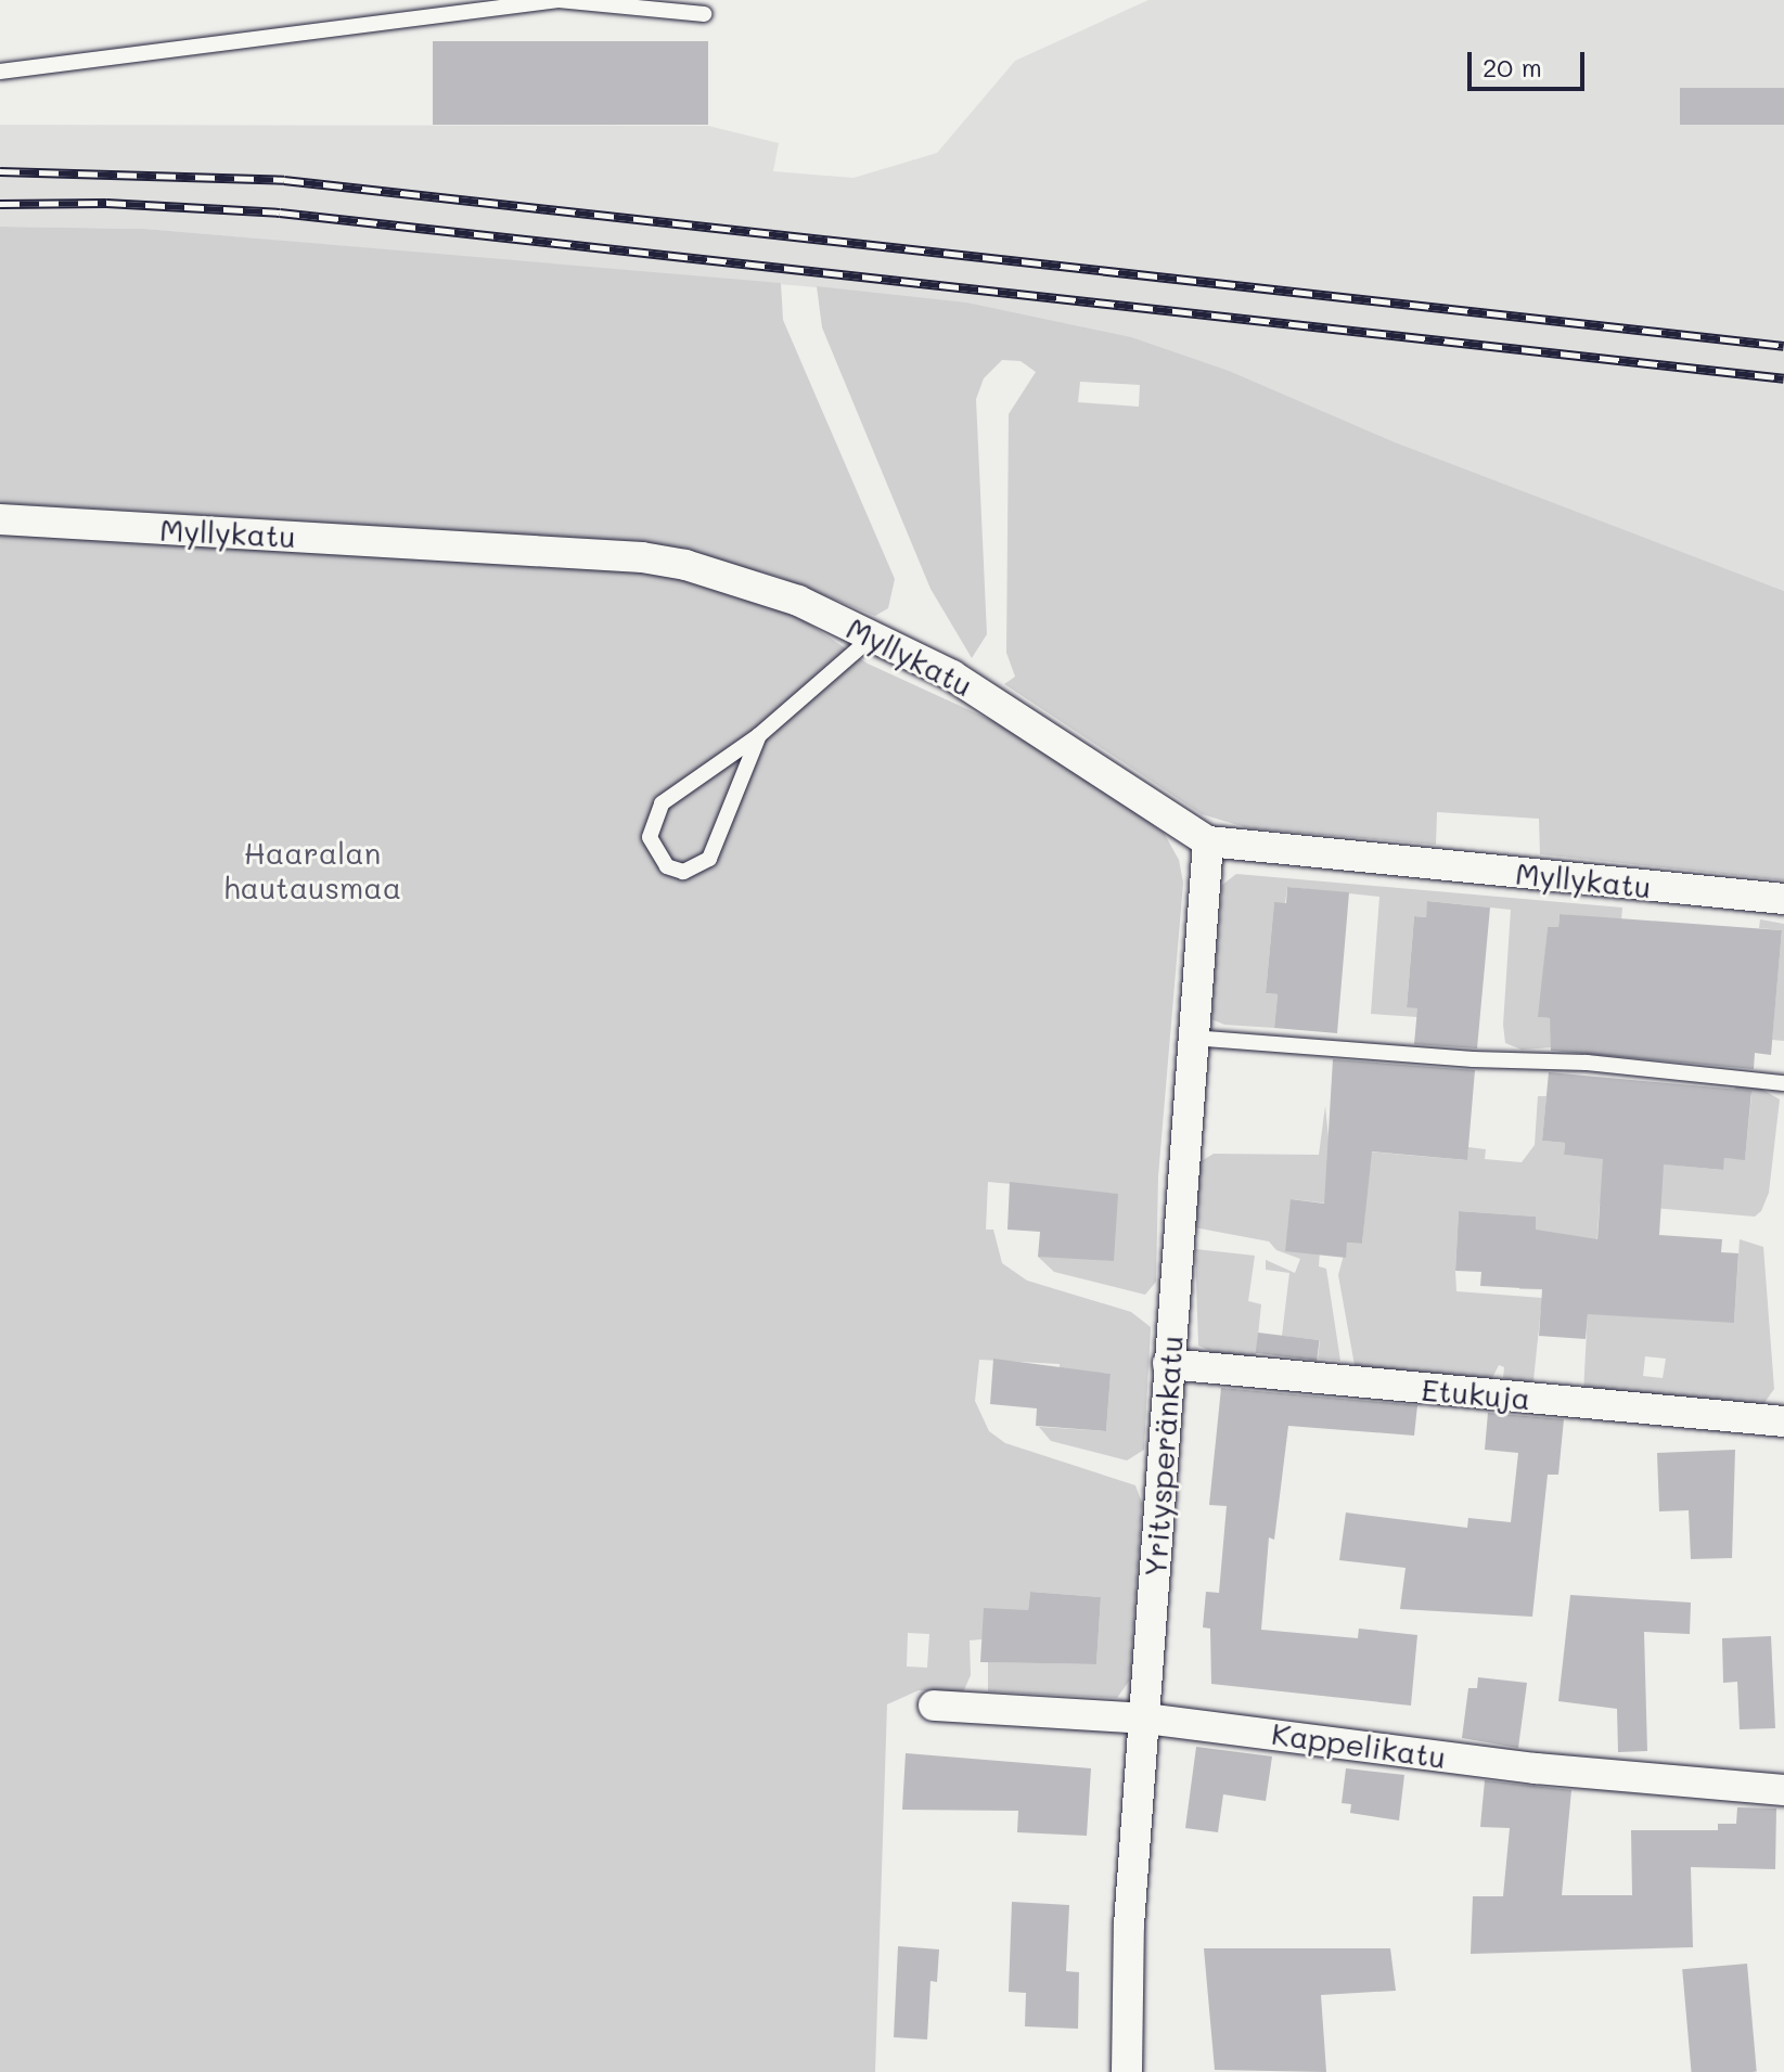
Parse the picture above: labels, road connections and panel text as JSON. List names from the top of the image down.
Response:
{
  "streets": {
    "street": [
      "Myllykatu",
      "Etukuja",
      "Yritysperänkatu",
      "Kappelikatu"
    ]
  },
  "crossings": [
    ["Myllykatu", "Yritysperänkatu"],
    ["Etukuja", "Yritysperänkatu"],
    ["Yritysperänkatu", "Kappelikatu"]
  ],
  "parks": ["Haaralan hautausmaa"],
  "scale_bar": "20 m"
}
